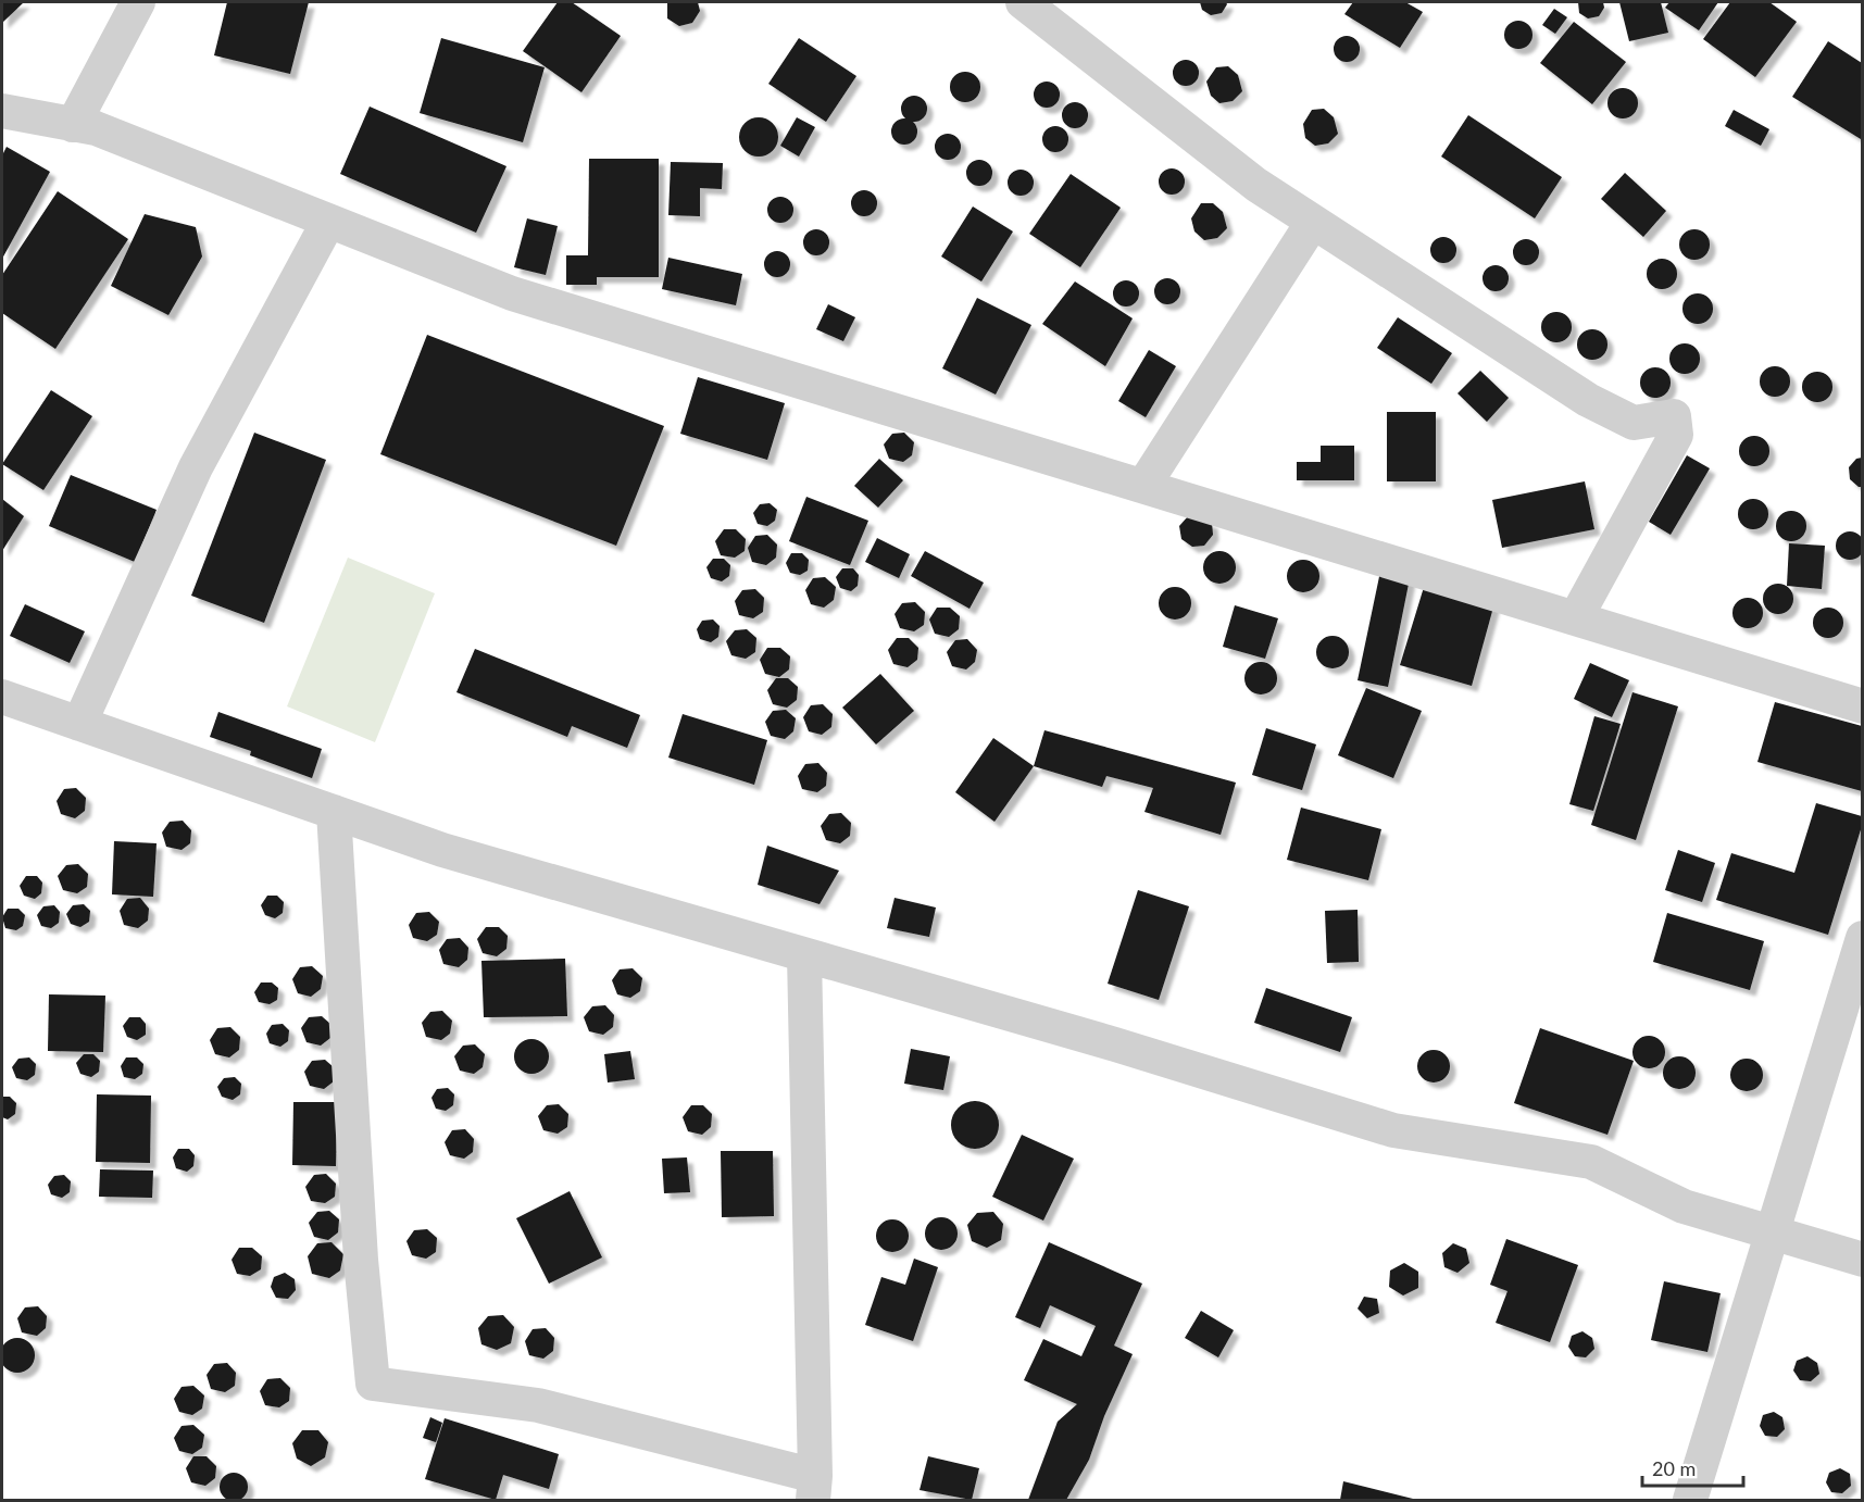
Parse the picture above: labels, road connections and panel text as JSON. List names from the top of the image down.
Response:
{
  "scale_bar": "20 m"
}
